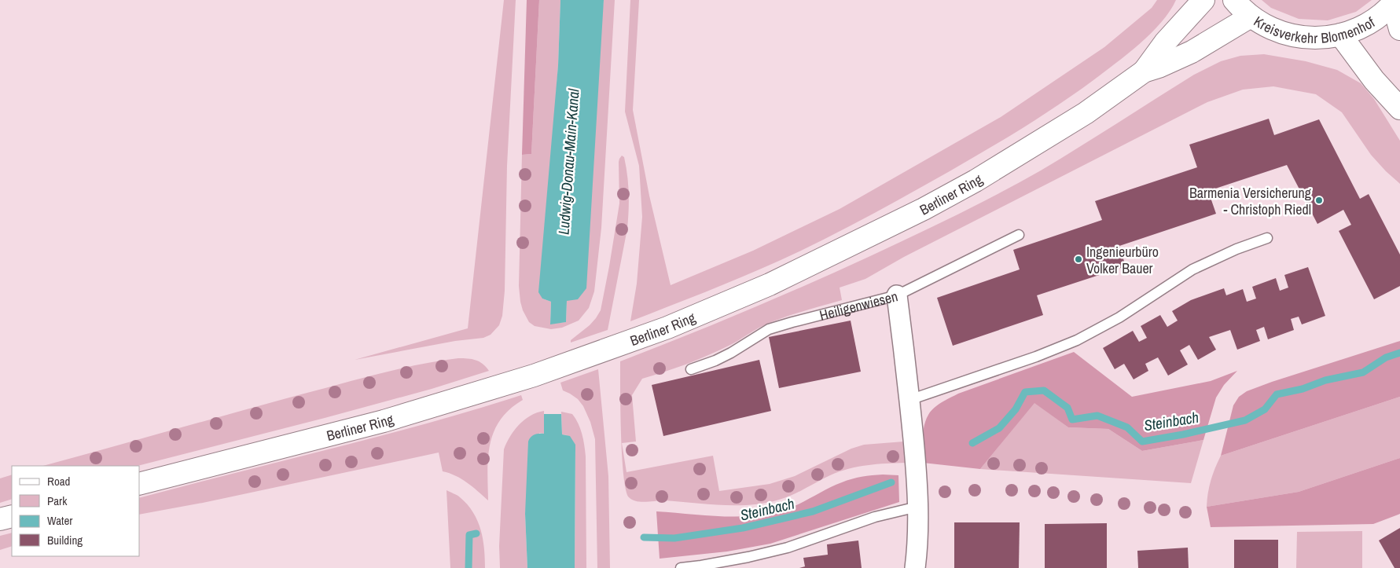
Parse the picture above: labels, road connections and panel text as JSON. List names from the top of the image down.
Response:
{
  "streets": {
    "main road": ["Kreisverkehr Blomenhof", "Berliner Ring"],
    "street": ["Heiligenwiesen"]
  },
  "crossings": [
    ["Kreisverkehr Blomenhof", "Berliner Ring"]
  ],
  "water": ["Ludwig-Donau-Main-Kanal", "Steinbach"],
  "places": ["Barmenia Versicherung - Christoph Riedl", "Ingenieurbüro Volker Bauer"],
  "legend": [
    "Road",
    "Park",
    "Water",
    "Building"
  ]
}
